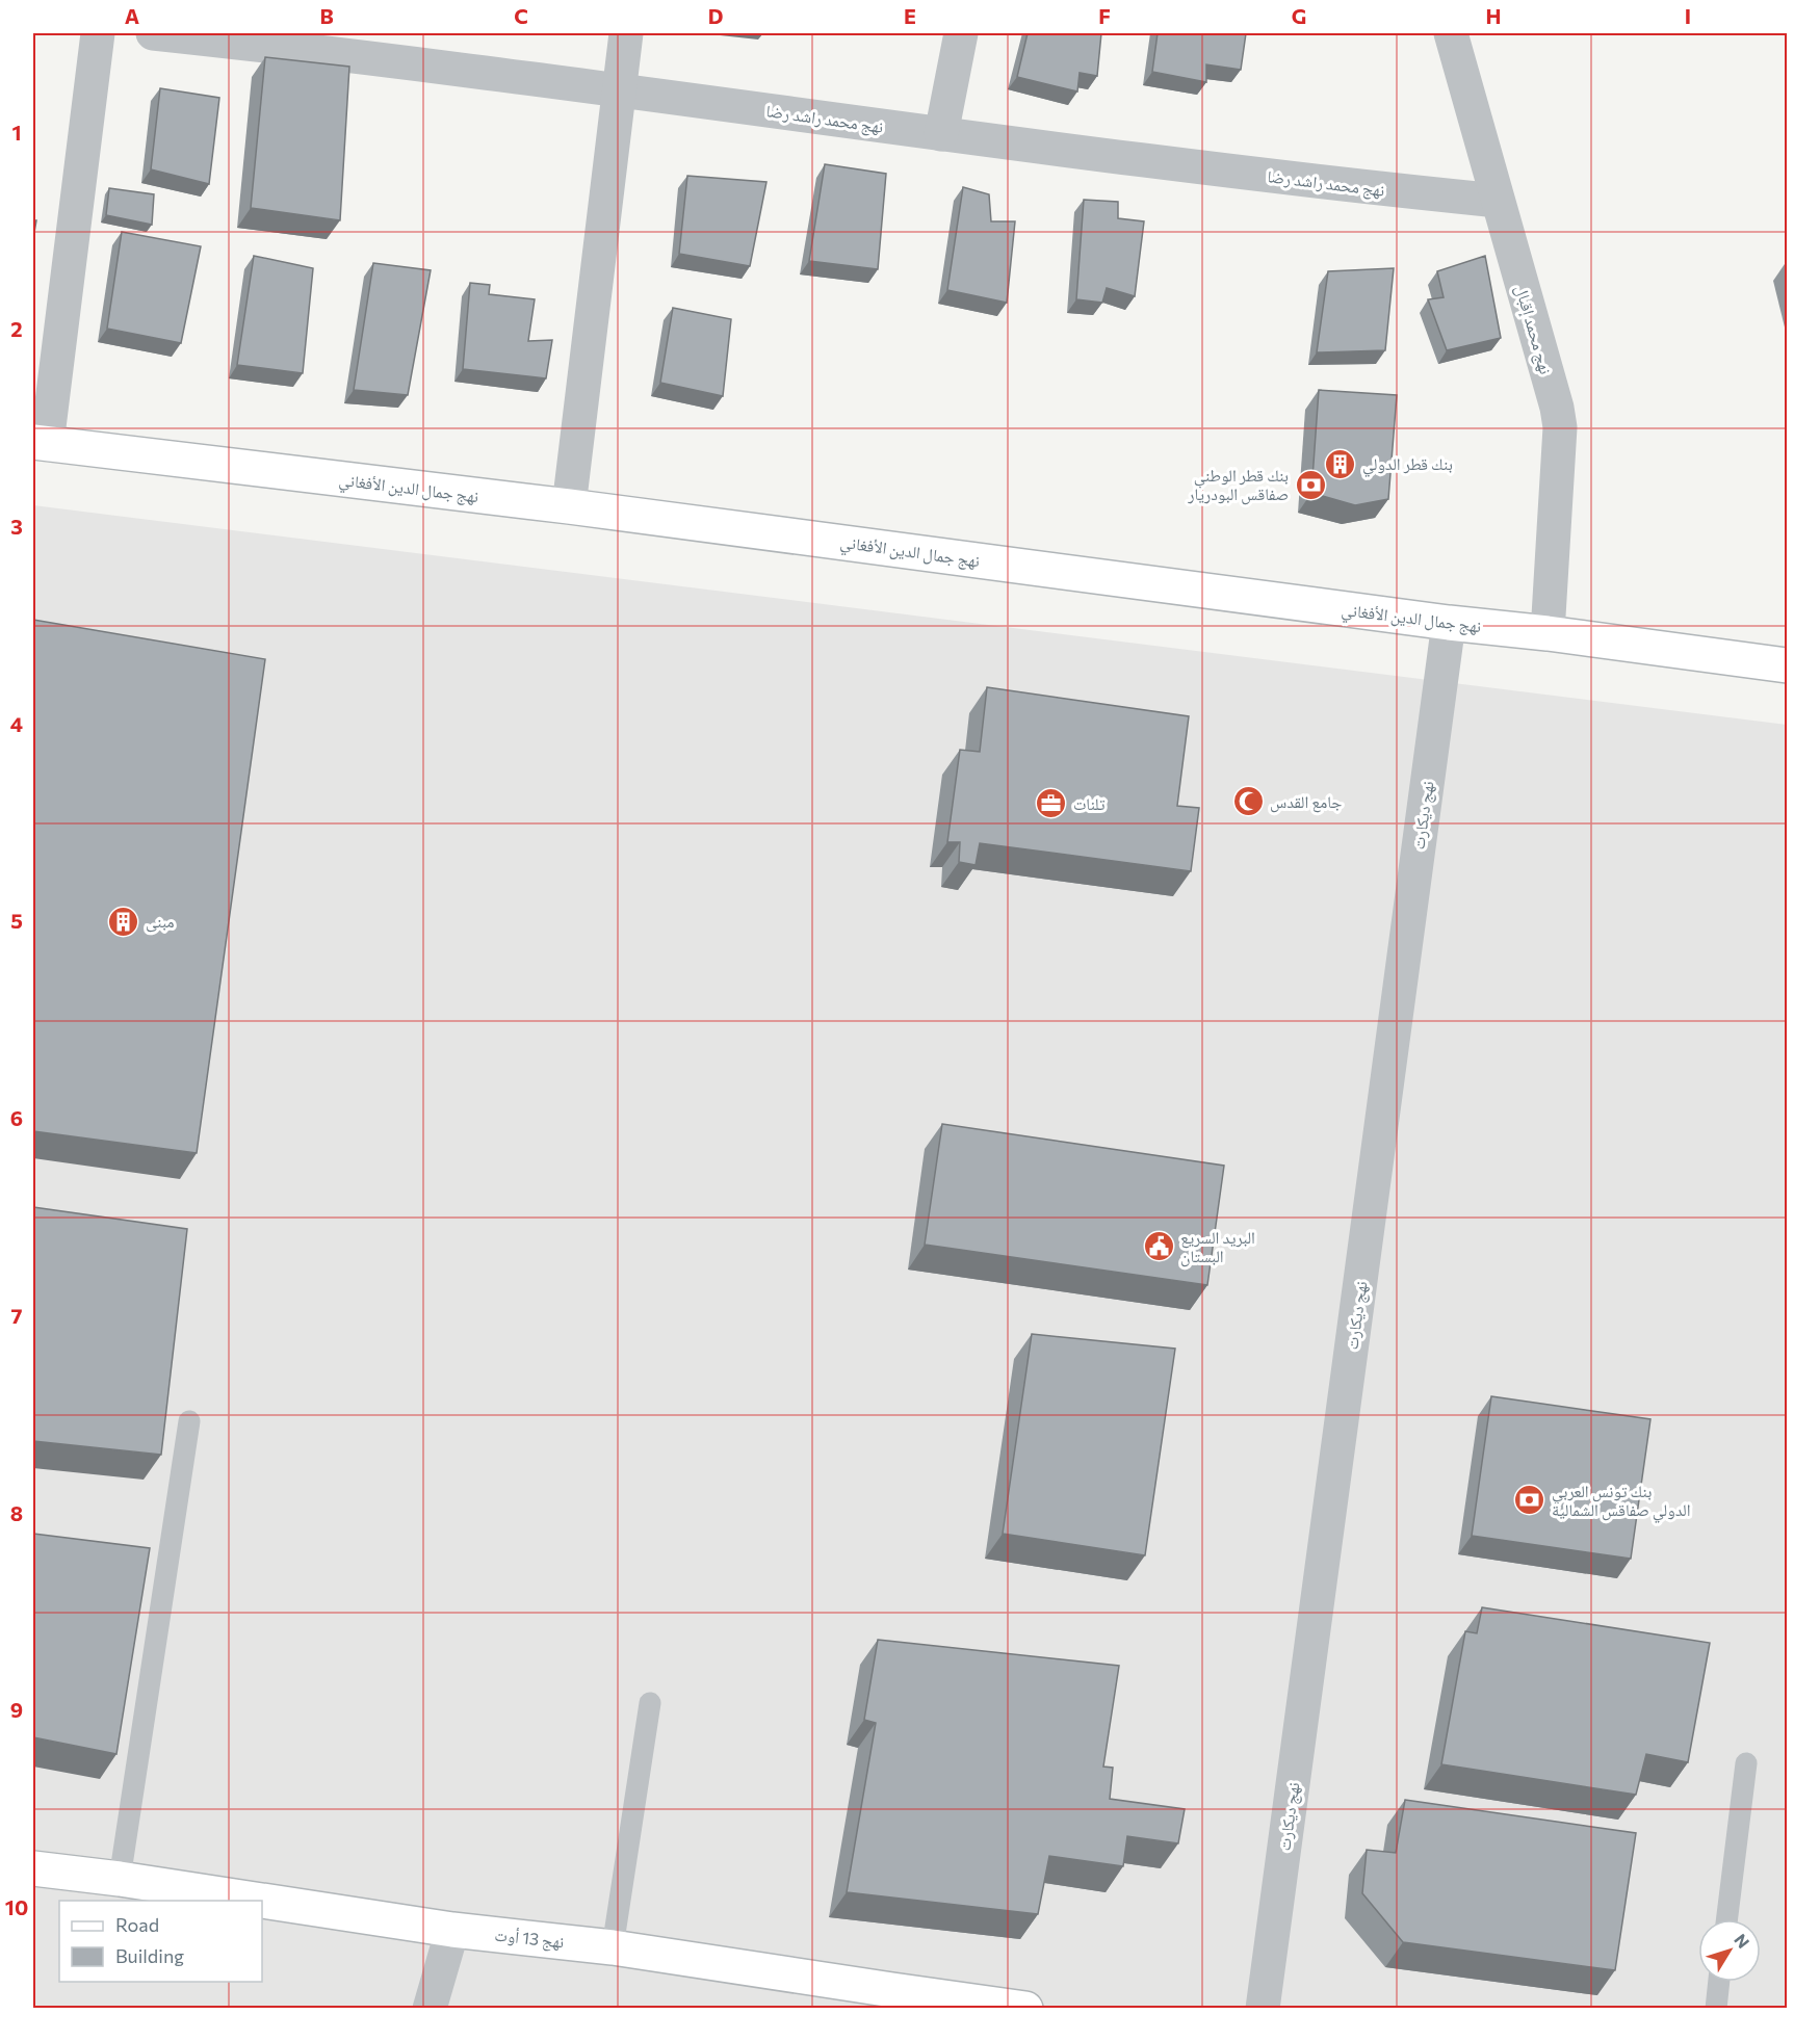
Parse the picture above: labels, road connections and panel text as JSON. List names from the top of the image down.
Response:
{
  "streets": {
    "main road": ["نهج جمال الدين الأفغاني", "نهج 13 أوت"],
    "street": ["نهج محمد راشد رضا", "نهج محمد إقبال", "نهج ديكارت"]
  },
  "crossings": [
    ["نهج محمد راشد رضا", "نهج محمد إقبال"],
    ["نهج محمد إقبال", "نهج جمال الدين الأفغاني"],
    ["نهج جمال الدين الأفغاني", "نهج ديكارت"]
  ],
  "places": {
    "building": ["بنك قطر الدولي", "مبنى"],
    "bank": ["بنك قطر الوطني صفاقس البودريار", "بنك تونس العربي الدولي صفاقس الشمالية"],
    "mosque": ["جامع القدس"],
    "office": ["تلنات"],
    "public building": ["البريد السريع البستان"]
  },
  "legend": ["Road", "Building"],
  "north": "top right",
  "grid": {
    "columns": [
      "A",
      "B",
      "C",
      "D",
      "E",
      "F",
      "G",
      "H",
      "I"
    ],
    "rows": [
      "1",
      "2",
      "3",
      "4",
      "5",
      "6",
      "7",
      "8",
      "9",
      "10"
    ]
  }
}
